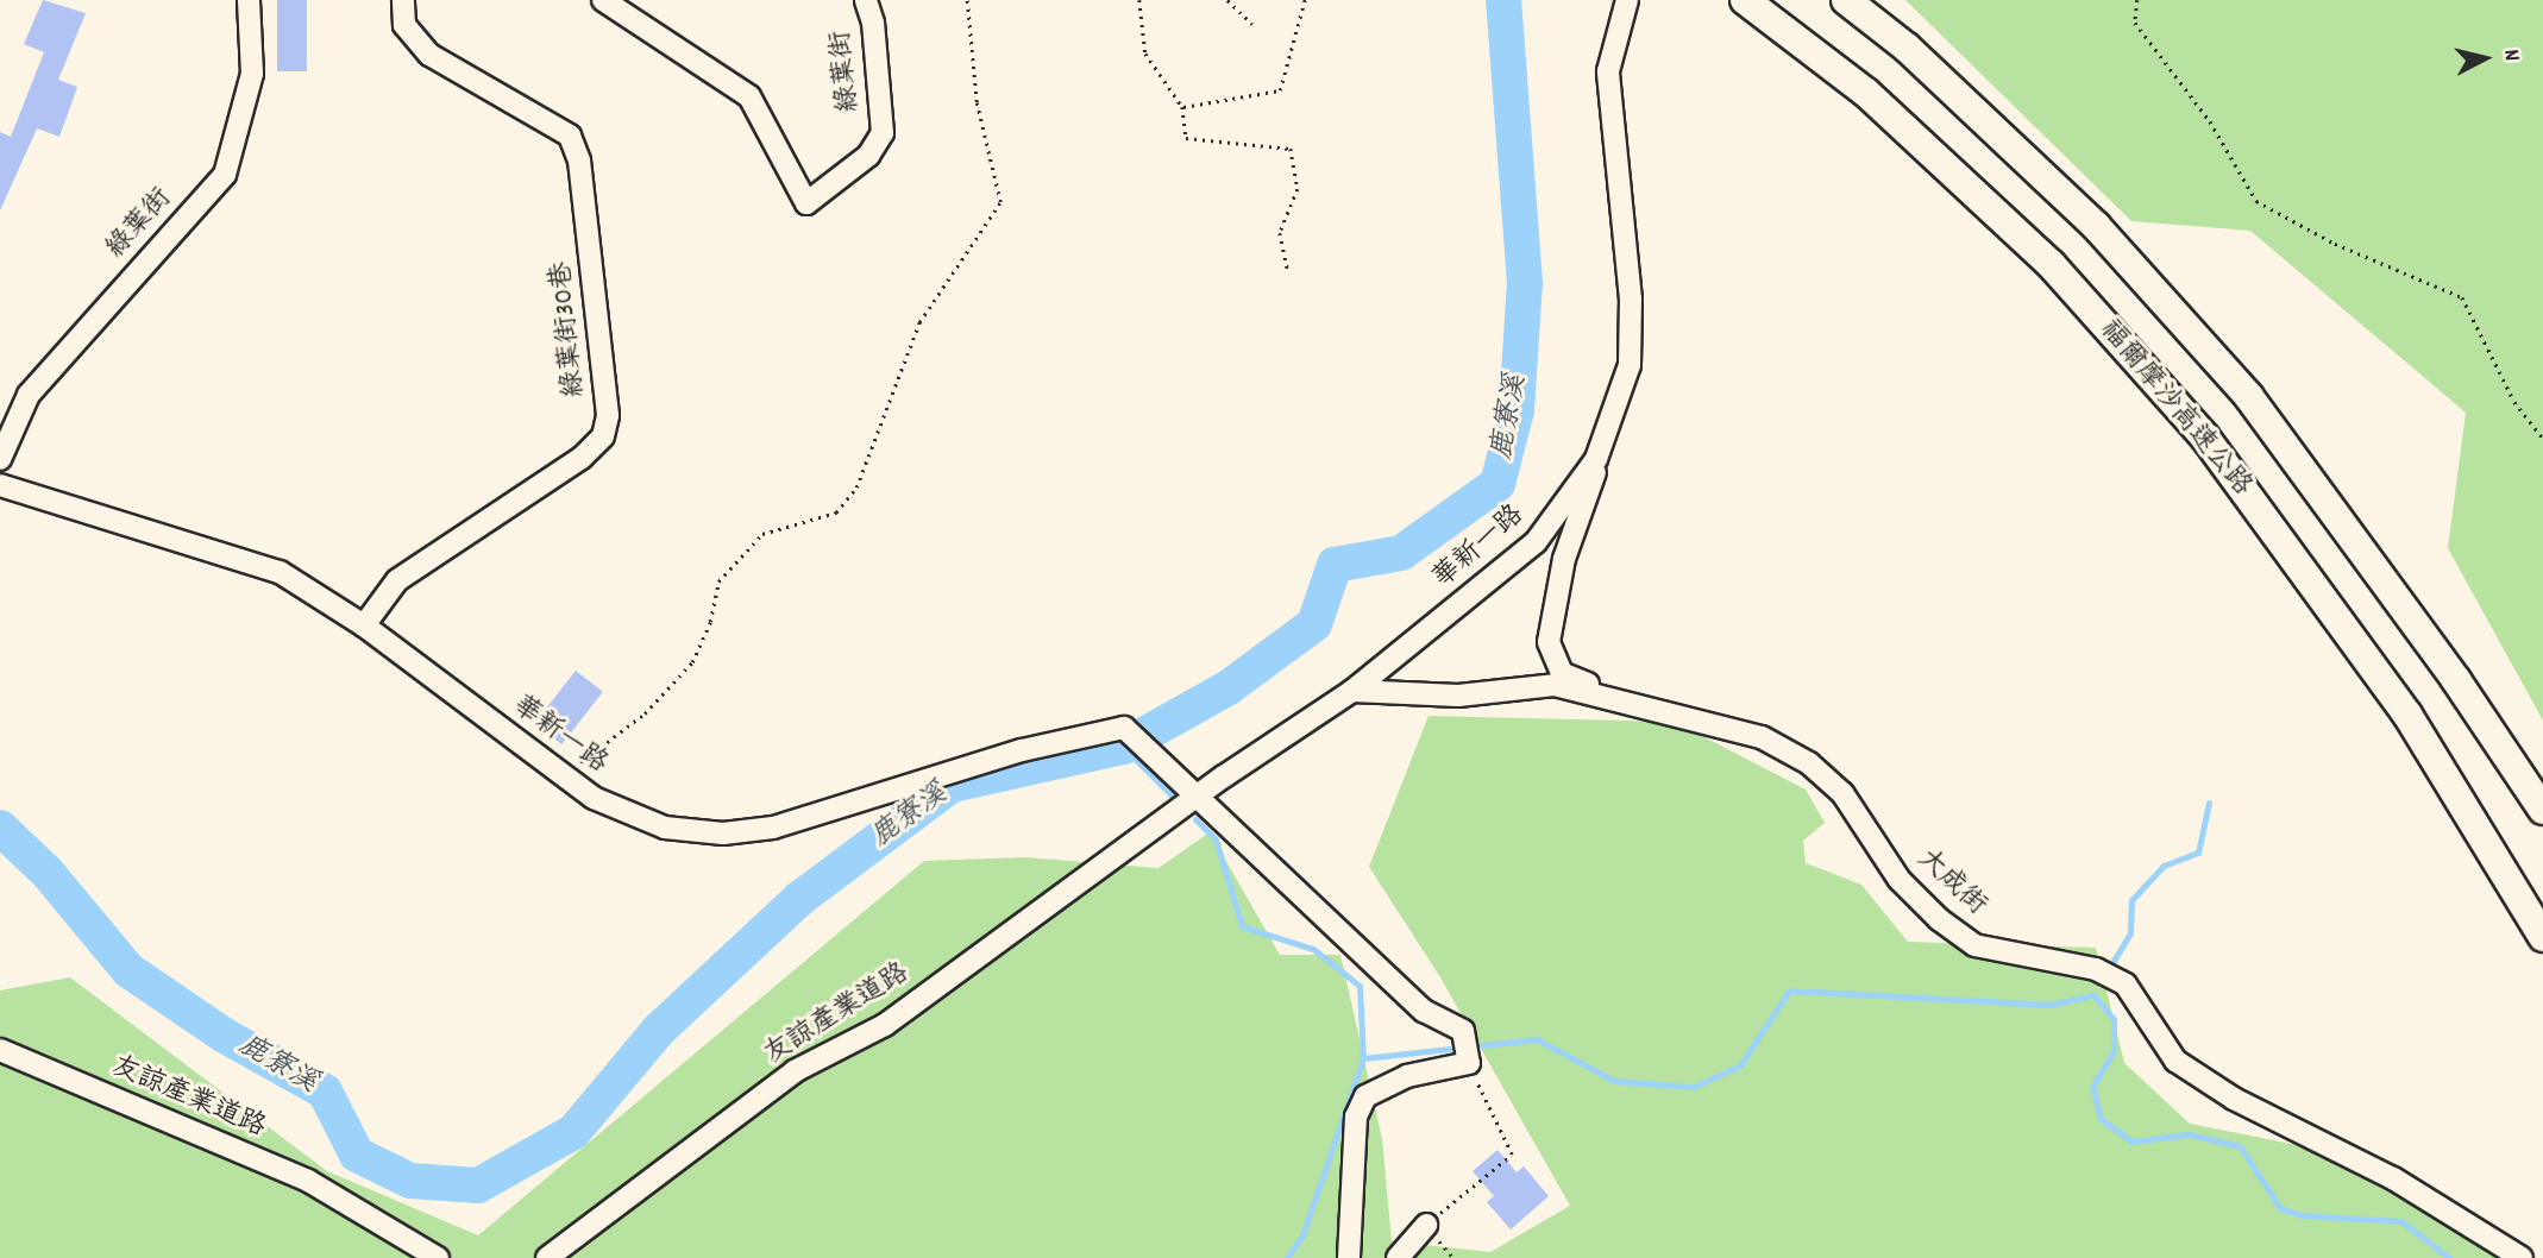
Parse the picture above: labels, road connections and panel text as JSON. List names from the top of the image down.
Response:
{
  "streets": {
    "highway": ["福爾摩沙高速公路"],
    "street": [
      "綠葉街",
      "綠葉街30巷",
      "華新一路",
      "大成街",
      "友諒產業道路"
    ]
  },
  "crossings": [
    ["綠葉街30巷", "華新一路"],
    ["華新一路", "大成街"],
    ["華新一路", "友諒產業道路"]
  ],
  "water": ["鹿寮溪"],
  "north": "right"
}
